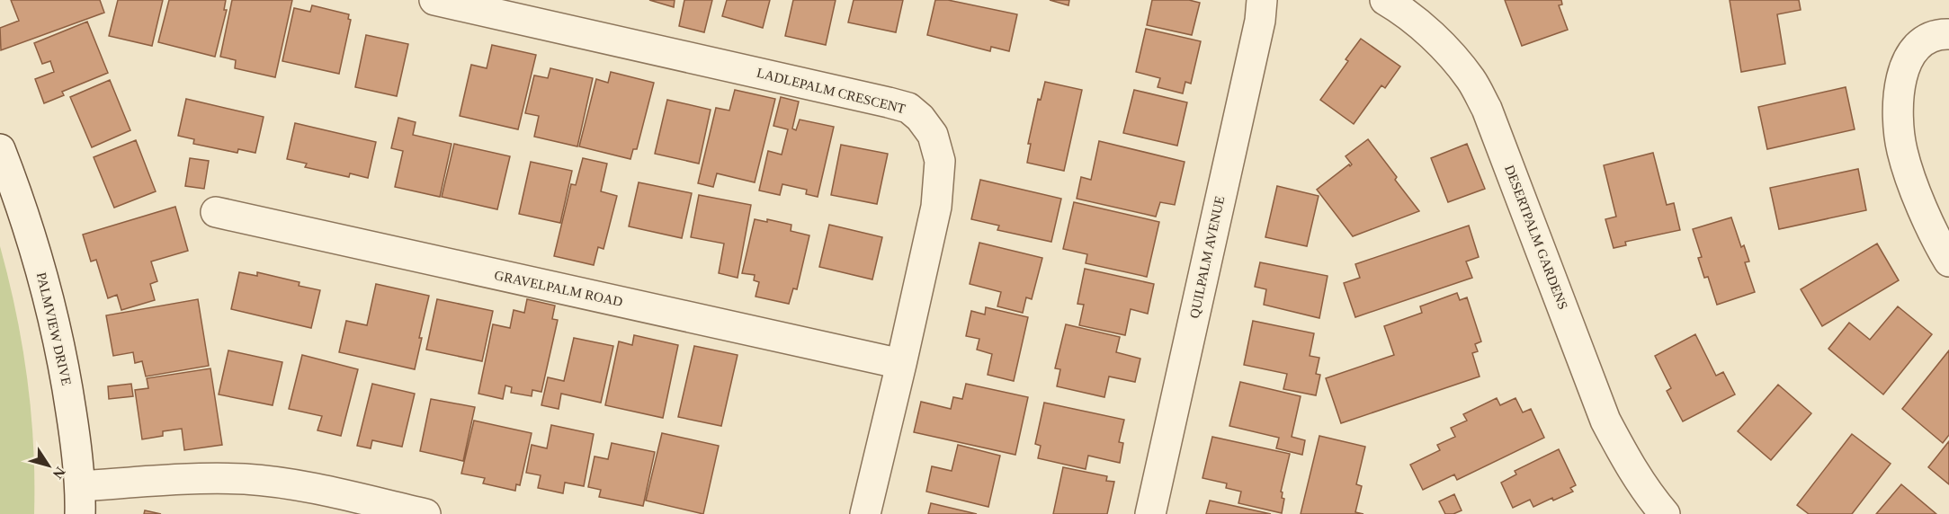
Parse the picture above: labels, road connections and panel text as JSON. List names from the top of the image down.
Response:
{
  "streets": {
    "street": [
      "LADLEPALM CRESCENT",
      "DESERTPALM GARDENS",
      "QUILPALM AVENUE",
      "GRAVELPALM ROAD",
      "PALMVIEW DRIVE"
    ]
  },
  "crossings": [
    ["LADLEPALM CRESCENT", "GRAVELPALM ROAD"]
  ],
  "north": "bottom right"
}
